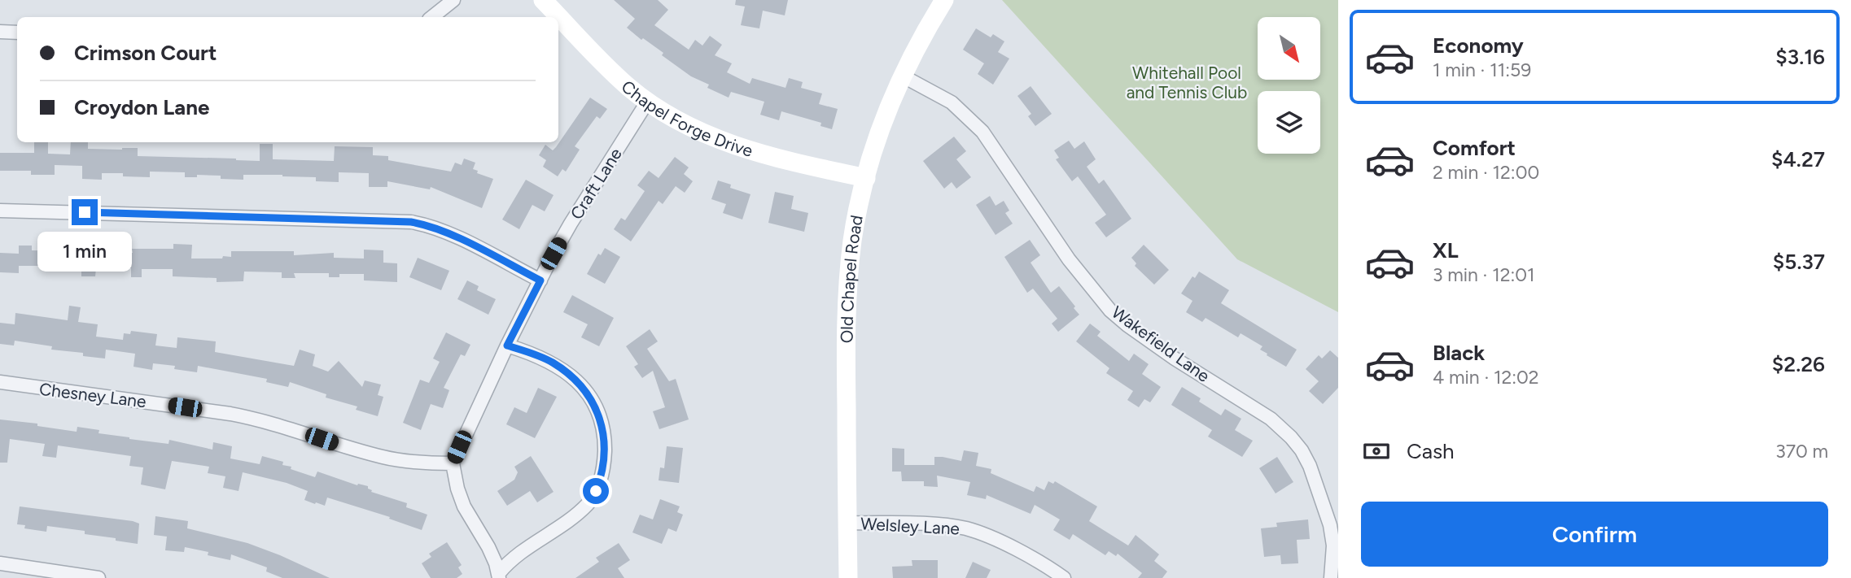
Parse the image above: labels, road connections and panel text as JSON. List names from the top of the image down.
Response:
{
  "streets": {
    "street": [
      "Chapel Forge Drive",
      "Craft Lane",
      "Old Chapel Road",
      "Wakefield Lane",
      "Chesney Lane",
      "Welsley Lane"
    ]
  },
  "crossings": [
    ["Chapel Forge Drive", "Craft Lane"],
    ["Chapel Forge Drive", "Old Chapel Road"],
    ["Craft Lane", "Chesney Lane"],
    ["Old Chapel Road", "Wakefield Lane"],
    ["Old Chapel Road", "Welsley Lane"]
  ],
  "parks": ["Whitehall Pool and Tennis Club"],
  "north": "bottom right",
  "page": {
    "list": [
      {
        "name": "Economy",
        "note": "1 min · 11:59",
        "value": "$3.16"
      },
      {
        "name": "Comfort",
        "note": "2 min · 12:00",
        "value": "$4.27"
      },
      {
        "name": "XL",
        "note": "3 min · 12:01",
        "value": "$5.37"
      },
      {
        "name": "Black",
        "note": "4 min · 12:02",
        "value": "$2.26"
      }
    ],
    "banner": ["Crimson Court", "Croydon Lane"],
    "bubble": "1 min",
    "pay": ["Cash", "370 m"],
    "buttons": "Confirm"
  }
}
